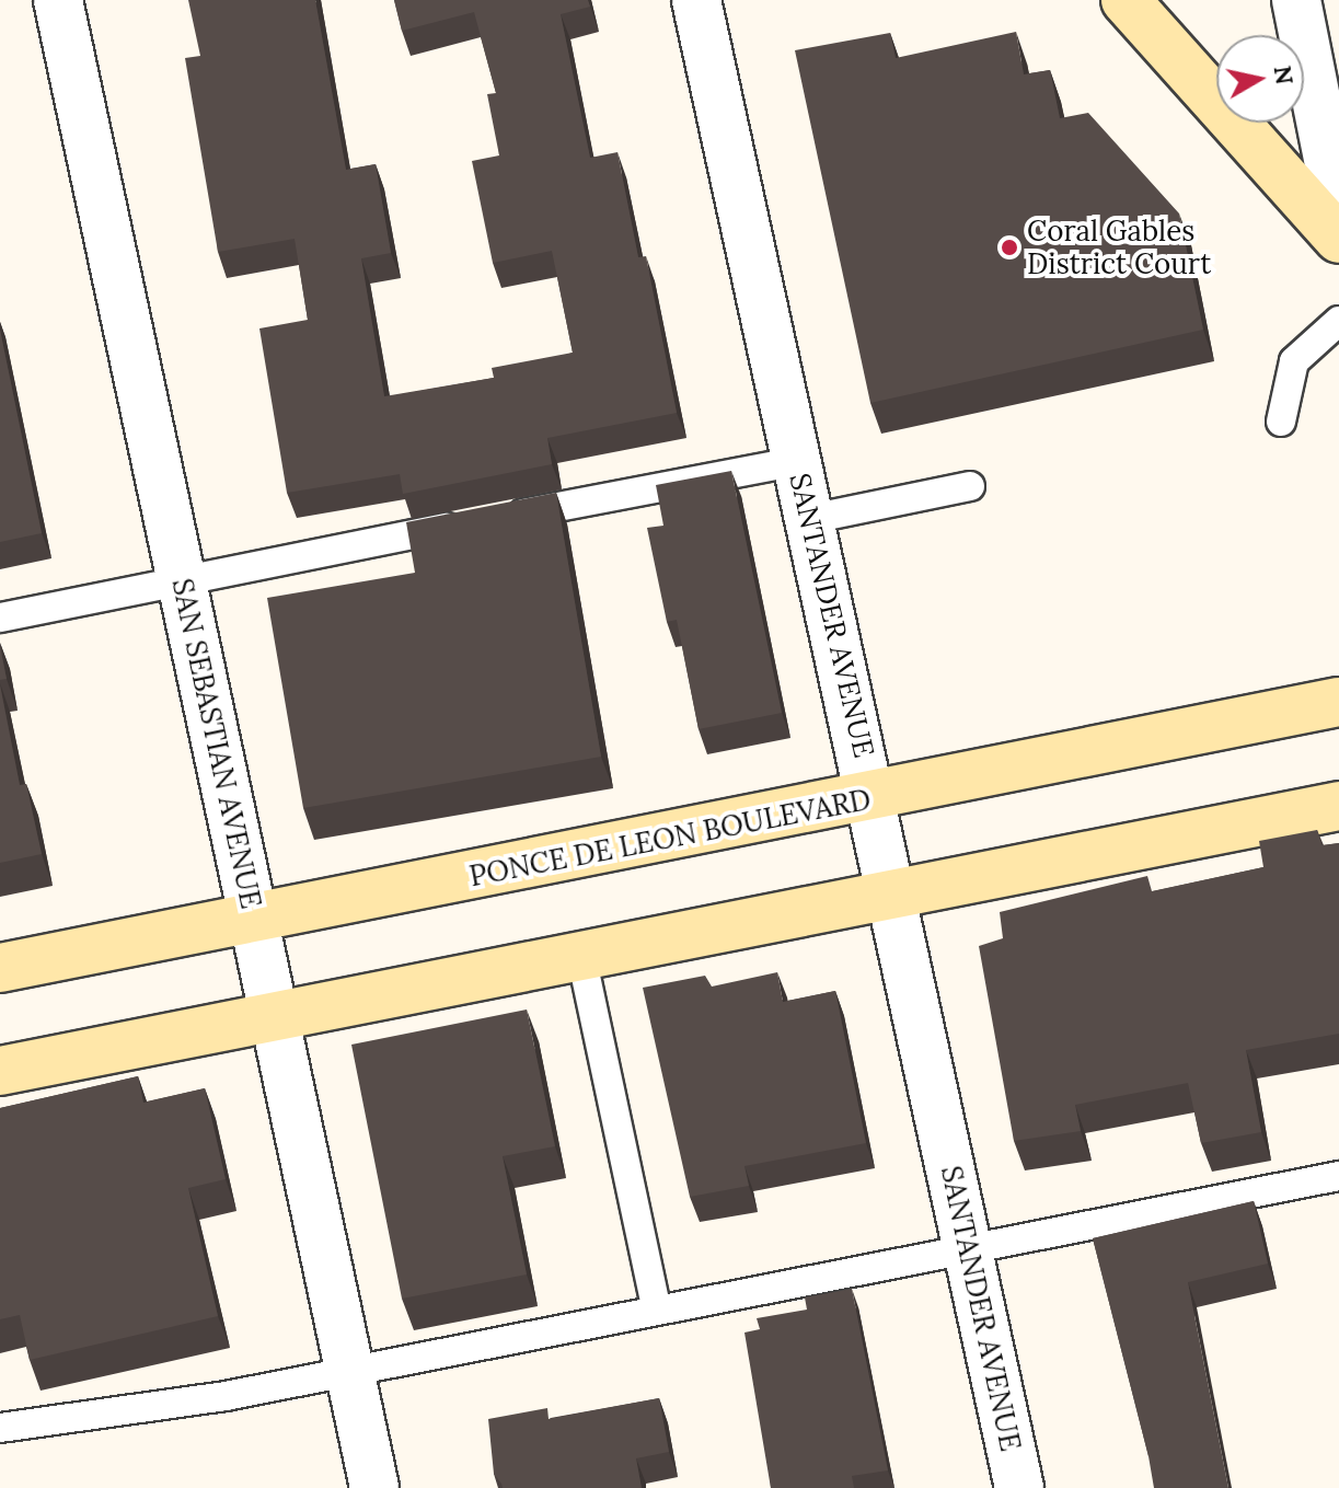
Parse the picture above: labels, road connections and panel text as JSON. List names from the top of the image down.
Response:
{
  "streets": {
    "street": ["SANTANDER AVENUE", "SAN SEBASTIAN AVENUE", "PONCE DE LEON BOULEVARD"]
  },
  "crossings": [
    ["SANTANDER AVENUE", "PONCE DE LEON BOULEVARD"],
    ["SAN SEBASTIAN AVENUE", "PONCE DE LEON BOULEVARD"]
  ],
  "places": ["Coral Gables District Court"],
  "north": "right"
}
